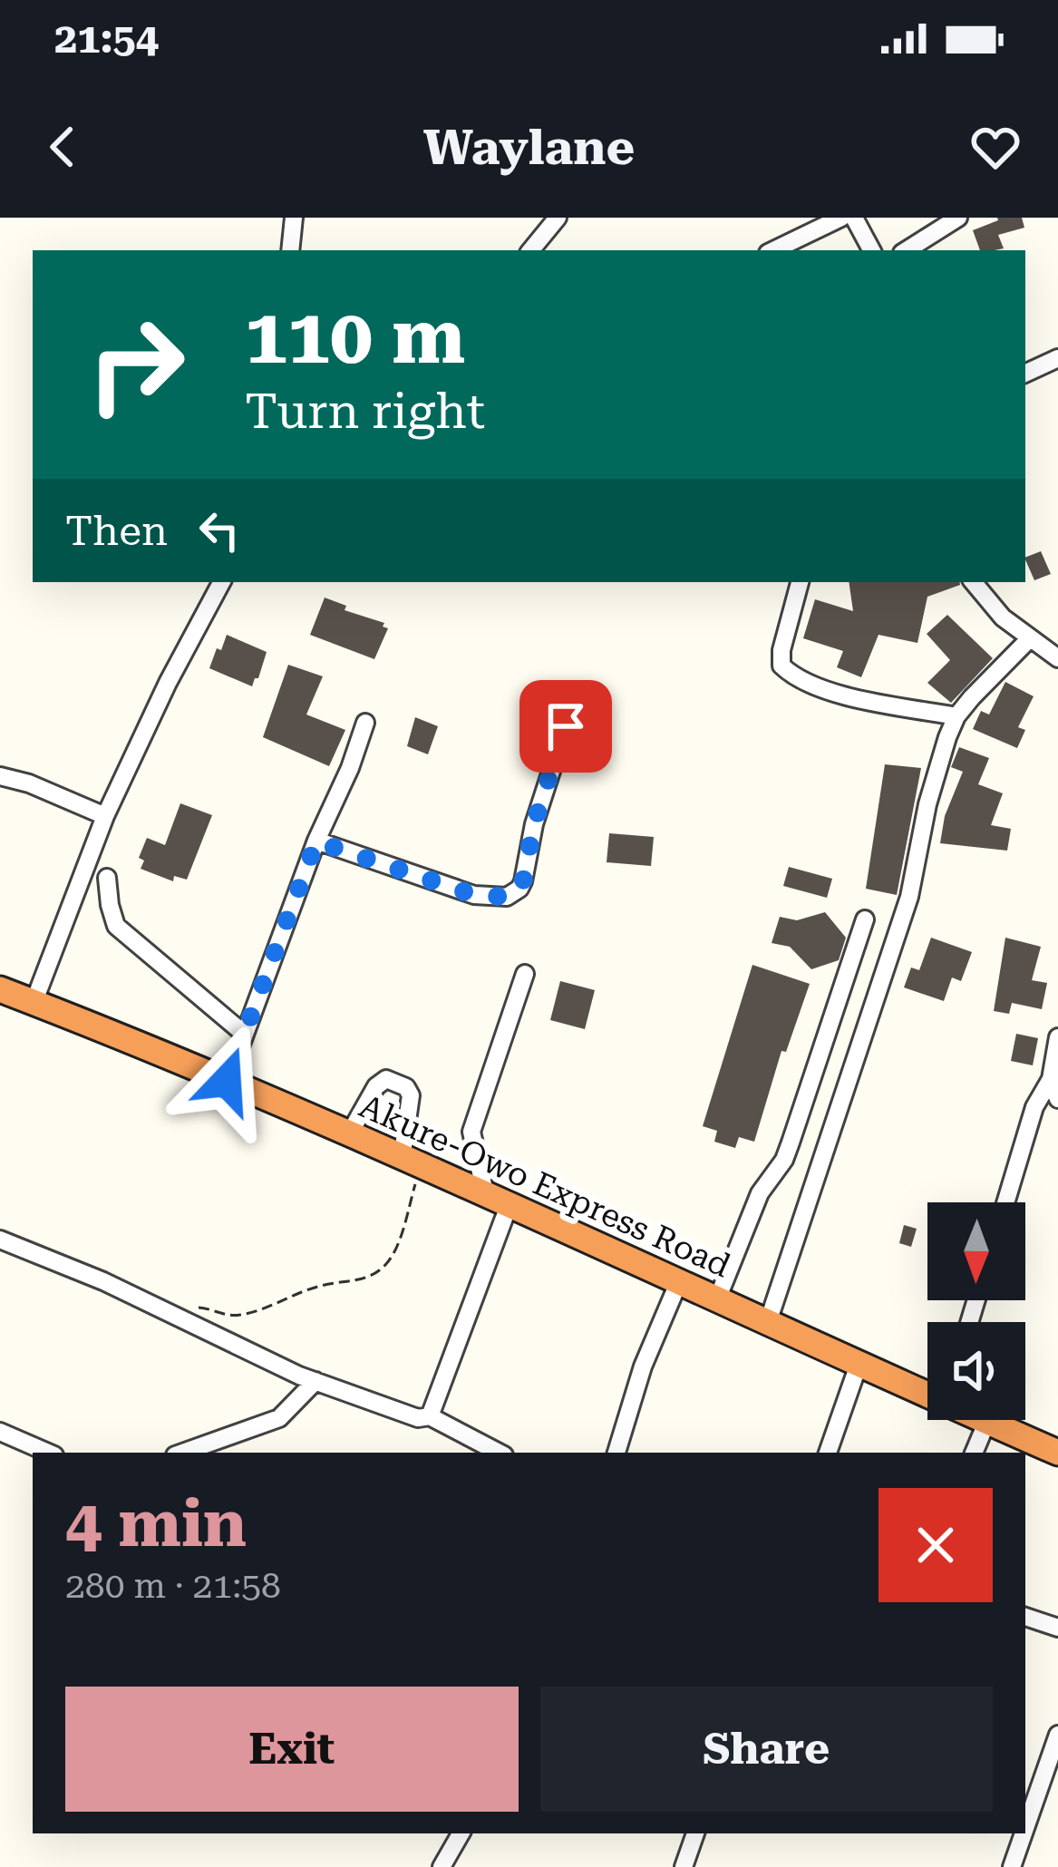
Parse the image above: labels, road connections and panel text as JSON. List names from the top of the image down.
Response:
{
  "streets": {
    "highway": ["Akure-Owo Express Road"]
  },
  "north": "bottom",
  "page": {
    "status": "21:54",
    "header": "Waylane",
    "turn": ["110 m", "Turn right"],
    "then": "Then",
    "heading": ["4 min", "280 m · 21:58"],
    "buttons": ["Exit", "Share"]
  }
}
